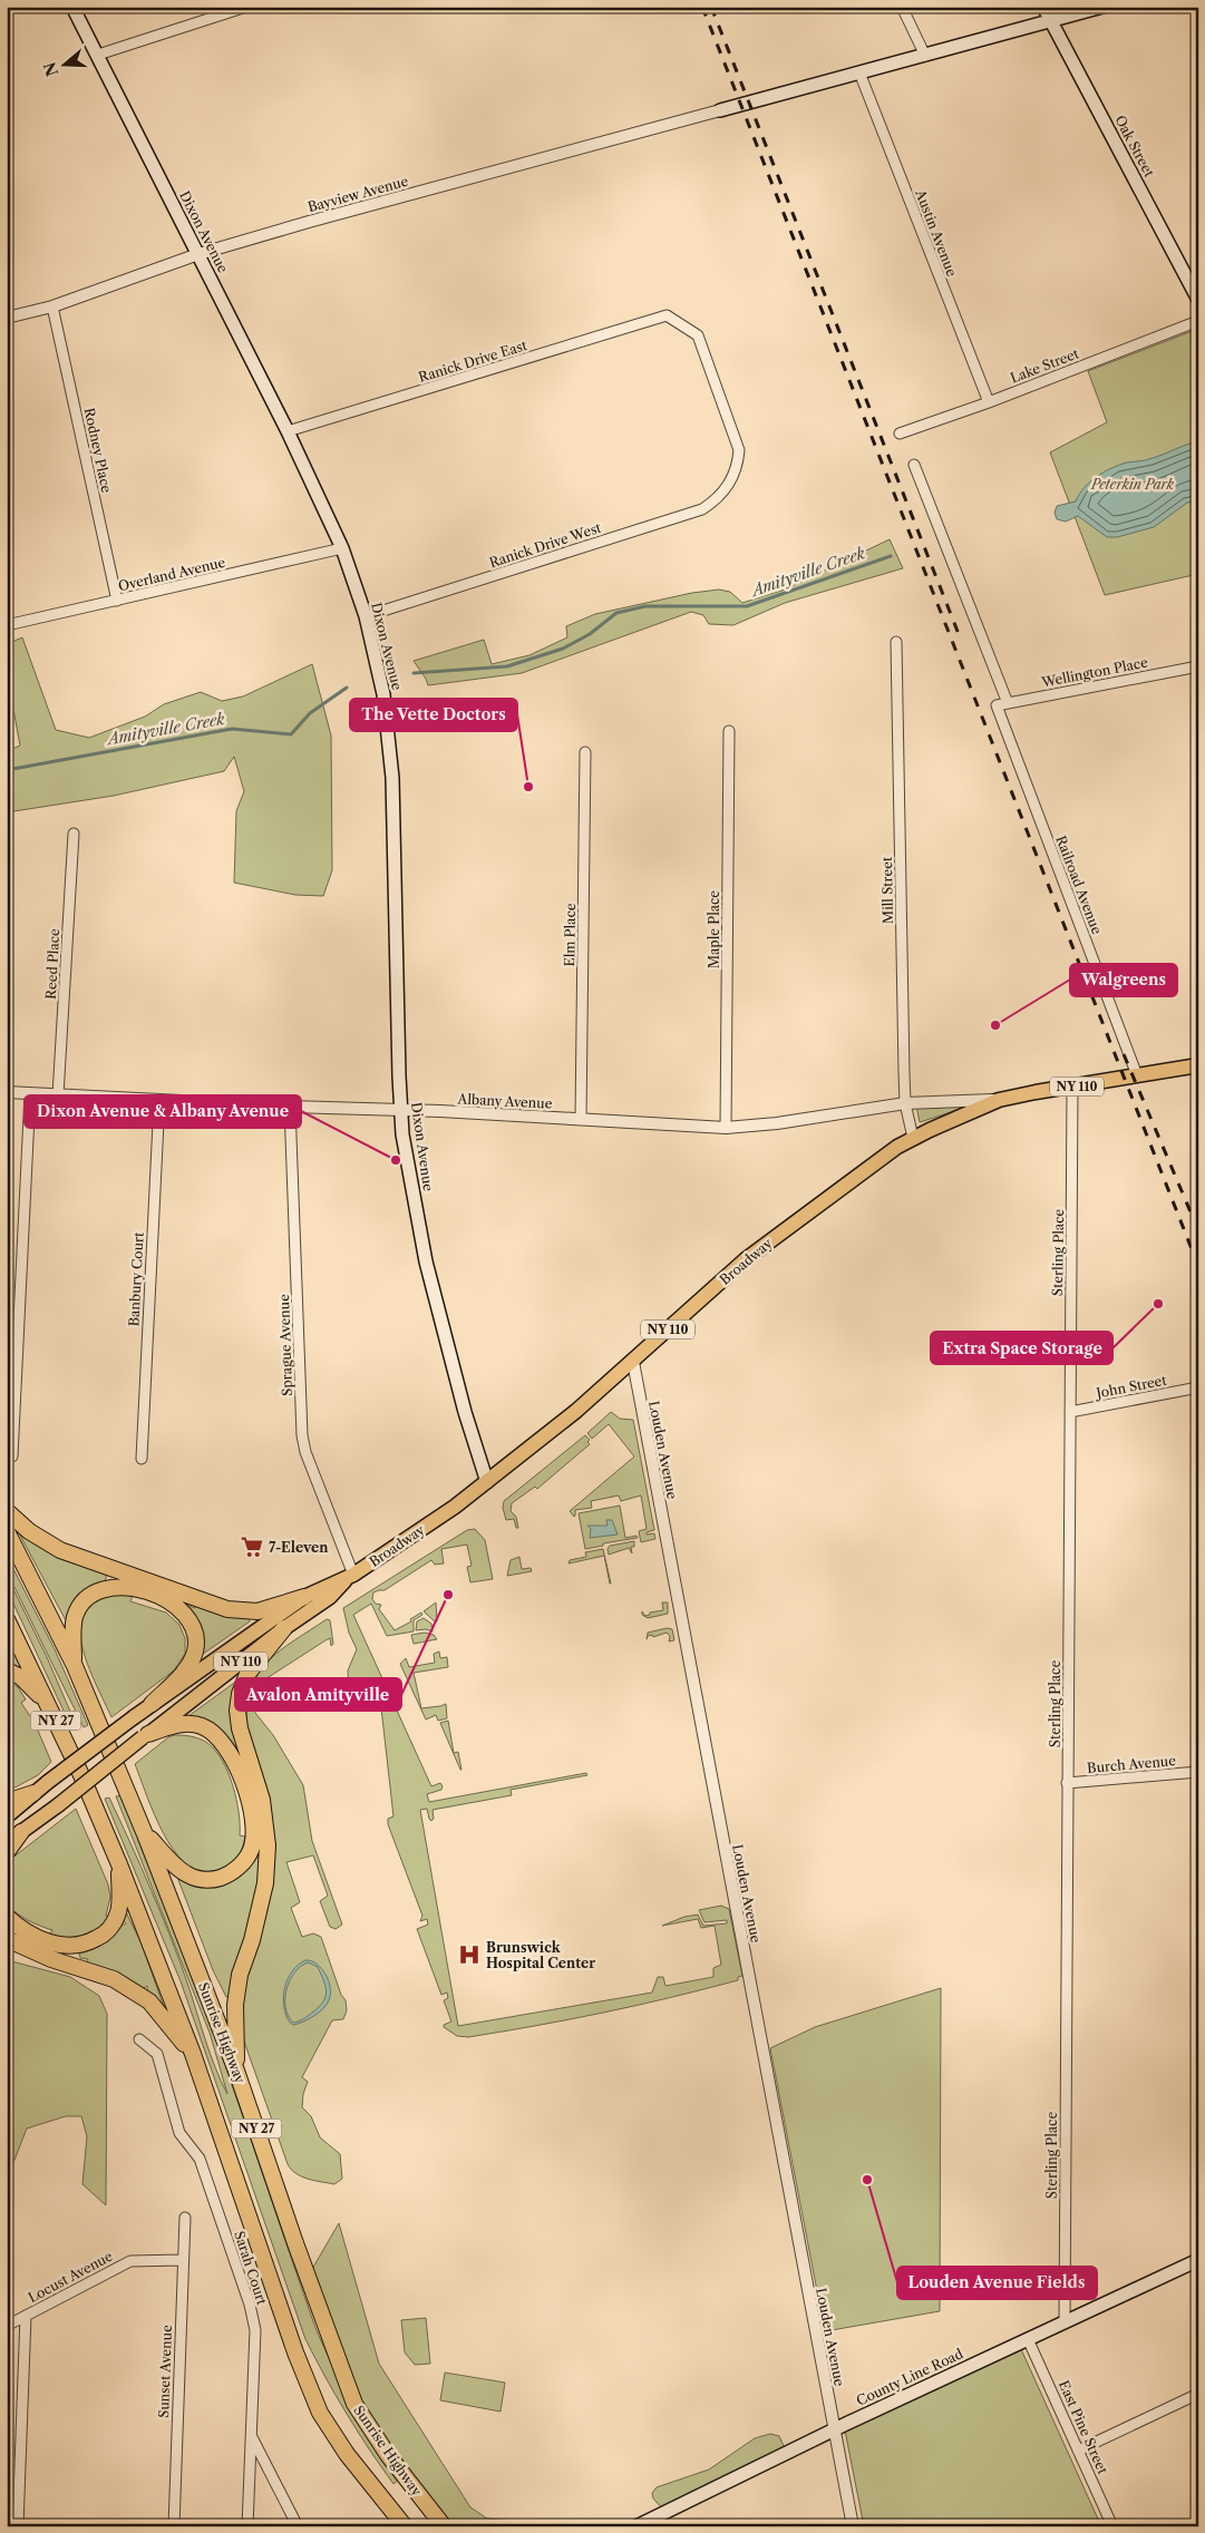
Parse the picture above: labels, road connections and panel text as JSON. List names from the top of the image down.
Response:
{
  "streets": {
    "highway": ["NY 27", "Sunrise Highway"],
    "main road": [
      "Oak Street",
      "Dixon Avenue",
      "NY 110",
      "Broadway",
      "County Line Road"
    ],
    "street": [
      "Bayview Avenue",
      "Austin Avenue",
      "Ranick Drive East",
      "Lake Street",
      "Rodney Place",
      "Ranick Drive West",
      "Overland Avenue",
      "Wellington Place",
      "Railroad Avenue",
      "Mill Street",
      "Maple Place",
      "Elm Place",
      "Reed Place",
      "Albany Avenue",
      "Sterling Place",
      "Banbury Court",
      "Sprague Avenue",
      "John Street",
      "Louden Avenue",
      "Burch Avenue",
      "Sarah Court",
      "Locust Avenue",
      "Sunset Avenue",
      "East Pine Street"
    ]
  },
  "crossings": [
    ["Bayview Avenue", "Dixon Avenue"],
    ["Bayview Avenue", "Rodney Place"],
    ["Dixon Avenue", "Ranick Drive East"],
    ["Dixon Avenue", "Ranick Drive West"],
    ["Dixon Avenue", "Overland Avenue"],
    ["Dixon Avenue", "Albany Avenue"],
    ["Dixon Avenue", "Broadway"],
    ["Austin Avenue", "Lake Street"],
    ["Ranick Drive East", "Ranick Drive West"],
    ["Rodney Place", "Overland Avenue"],
    ["Wellington Place", "Railroad Avenue"],
    ["Railroad Avenue", "Broadway"],
    ["Mill Street", "Albany Avenue"],
    ["Mill Street", "Broadway"],
    ["Maple Place", "Albany Avenue"],
    ["Elm Place", "Albany Avenue"],
    ["Reed Place", "Albany Avenue"],
    ["Albany Avenue", "Broadway"],
    ["Albany Avenue", "Banbury Court"],
    ["Albany Avenue", "Sprague Avenue"],
    ["Sterling Place", "Broadway"],
    ["Sterling Place", "John Street"],
    ["Sterling Place", "Burch Avenue"],
    ["Sterling Place", "County Line Road"],
    ["Broadway", "Sprague Avenue"],
    ["Broadway", "Louden Avenue"],
    ["Louden Avenue", "County Line Road"],
    ["Locust Avenue", "Sunset Avenue"],
    ["County Line Road", "East Pine Street"]
  ],
  "water": ["Amityville Creek"],
  "parks": ["Peterkin Park"],
  "places": {
    "other": [
      "The Vette Doctors",
      "Walgreens",
      "Dixon Avenue & Albany Avenue",
      "Extra Space Storage",
      "Avalon Amityville",
      "Louden Avenue Fields"
    ],
    "supermarket": ["7-Eleven"],
    "hospital": ["Brunswick Hospital Center"]
  },
  "north": "left"
}
